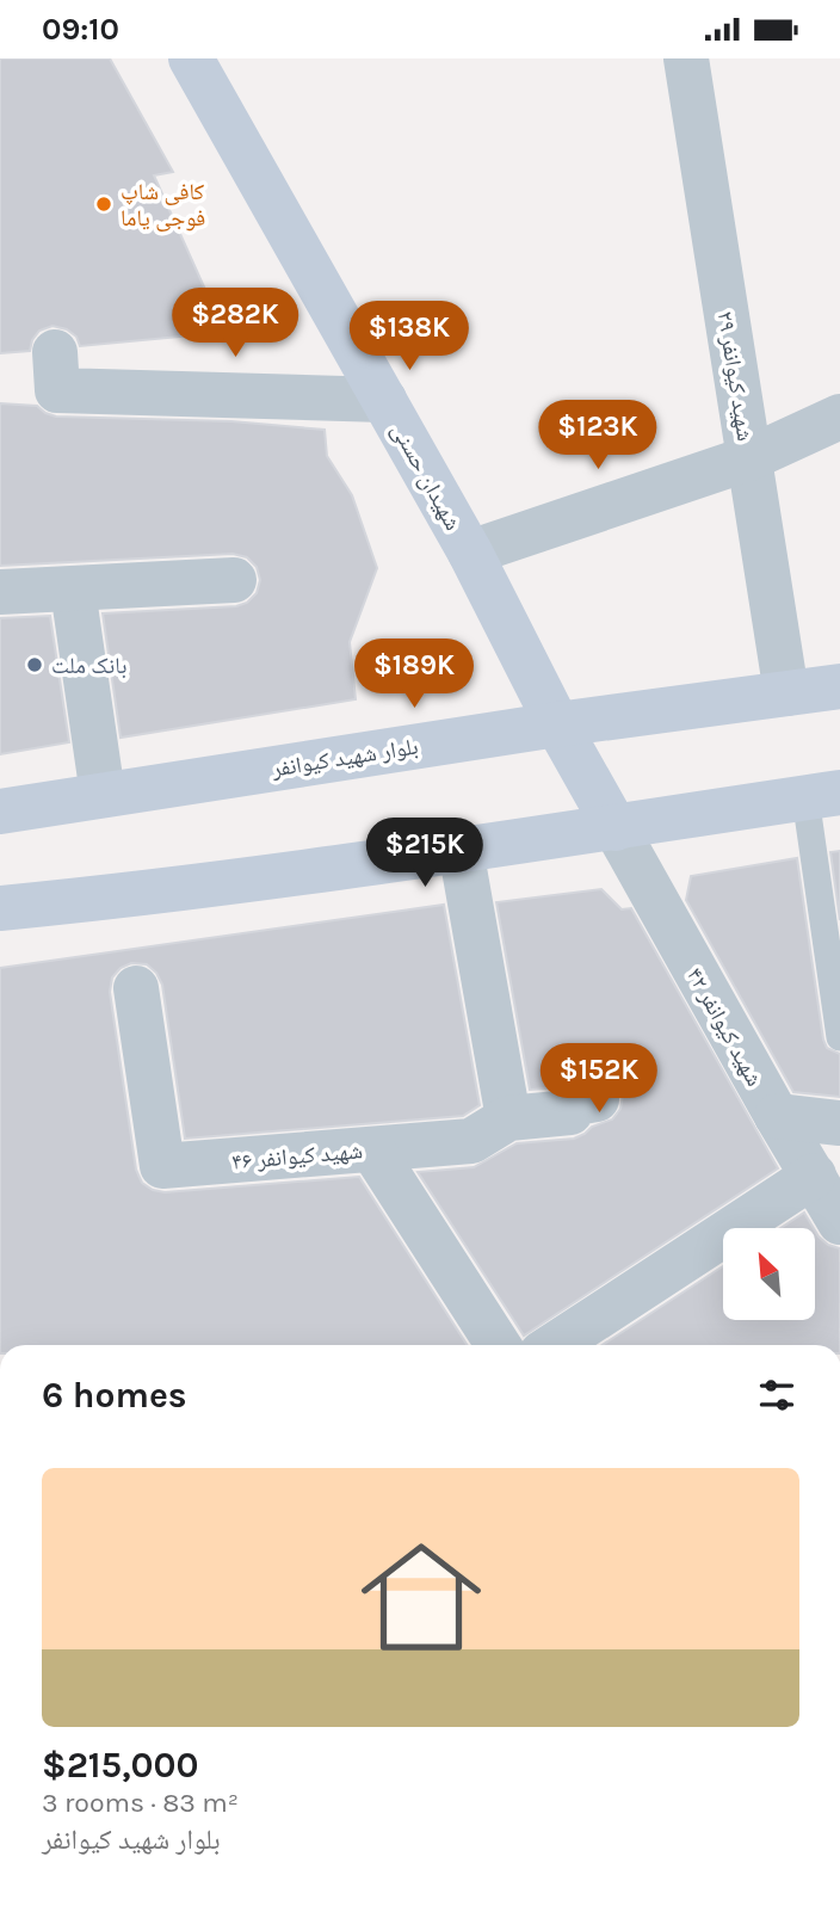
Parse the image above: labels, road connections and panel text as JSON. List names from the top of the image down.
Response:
{
  "streets": {
    "main road": ["شهیدان حسنی", "بلوار شهید کیوانفر"],
    "street": ["شهید کیوانفر ۲۹", "شهید کیوانفر ۴۲", "شهید کیوانفر ۴۶"]
  },
  "crossings": [
    ["شهید کیوانفر ۲۹", "بلوار شهید کیوانفر"],
    ["شهیدان حسنی", "بلوار شهید کیوانفر"],
    ["شهیدان حسنی", "شهید کیوانفر ۴۲"]
  ],
  "places": ["کافی شاپ فوجی یاما", "بانک ملت"],
  "north": "top left",
  "page": {
    "status": "09:10",
    "price": [
      "$282K",
      "$138K",
      "$123K",
      "$189K",
      "$215K",
      "$152K"
    ],
    "heading": "6 homes",
    "list": [
      {
        "name": "$215,000",
        "note": "3 rooms · 83 m² · بلوار شهید کیوانفر"
      }
    ]
  }
}
